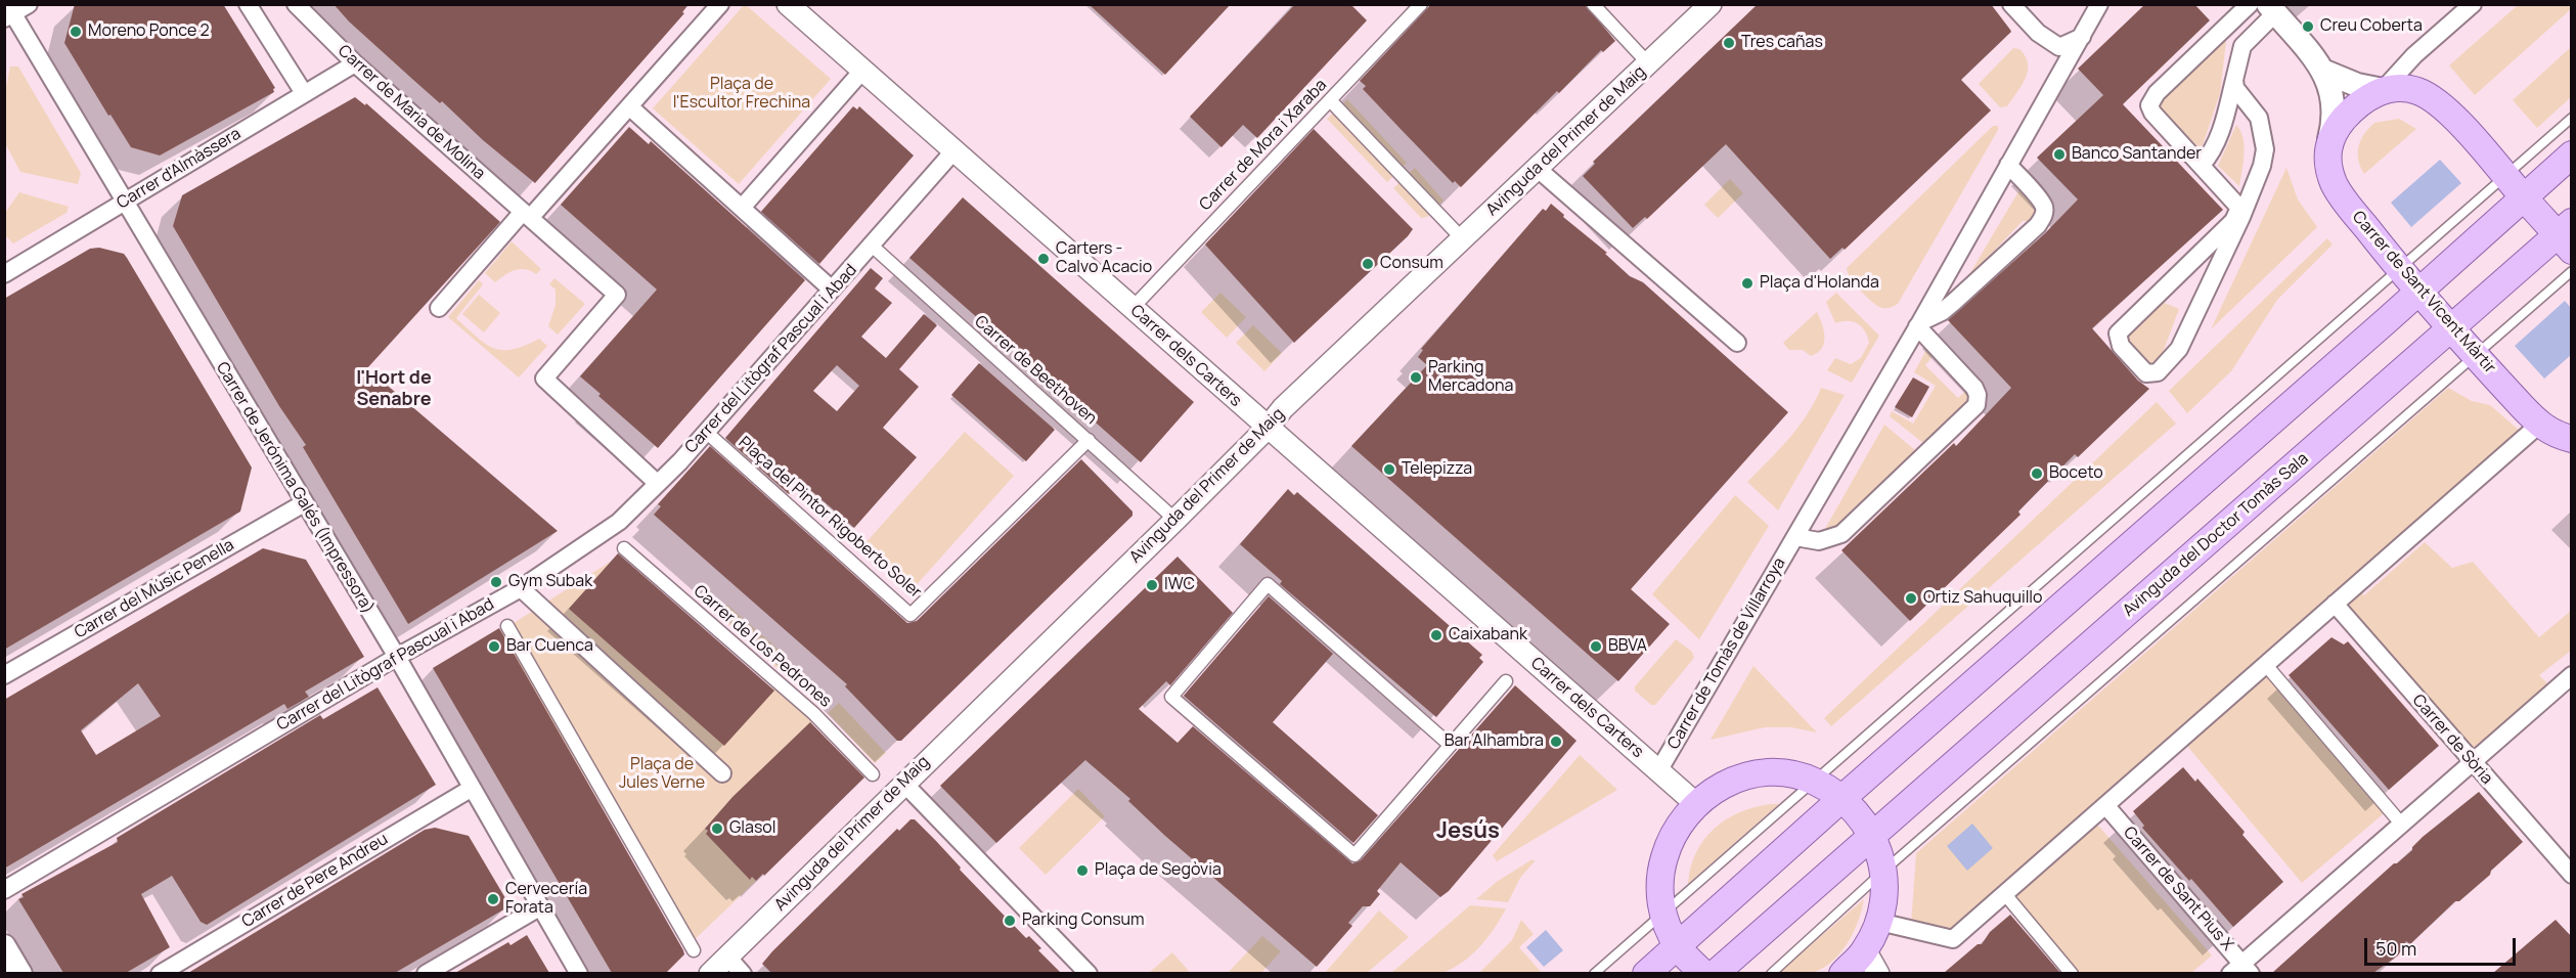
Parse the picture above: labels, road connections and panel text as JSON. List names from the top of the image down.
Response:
{
  "streets": {
    "main road": ["Carrer de Sant Vicent Màrtir", "Avinguda del Doctor Tomàs Sala"],
    "street": [
      "Carrer de Maria de Molina",
      "Avinguda del Primer de Maig",
      "Carrer de Mora i Xaraba",
      "Carrer d'Almàssera",
      "Carrer dels Carters",
      "Carrer del Litògraf Pascual i Abad",
      "Carrer de Beethoven",
      "Carrer de Jerónima Galés (Impressora)",
      "Plaça del Pintor Rigoberto Soler",
      "Carrer del Músic Penella",
      "Carrer de Los Pedrones",
      "Carrer de Tomàs de Villarroya",
      "Carrer de Sòria",
      "Carrer de Pere Andreu",
      "Carrer de Sant Pius X"
    ]
  },
  "crossings": [
    ["Carrer de Maria de Molina", "Carrer d'Almàssera"],
    ["Avinguda del Primer de Maig", "Carrer dels Carters"],
    ["Avinguda del Primer de Maig", "Carrer de Beethoven"],
    ["Carrer de Mora i Xaraba", "Carrer dels Carters"],
    ["Carrer d'Almàssera", "Carrer de Jerónima Galés (Impressora)"],
    ["Carrer de Sant Vicent Màrtir", "Avinguda del Doctor Tomàs Sala"],
    ["Carrer dels Carters", "Carrer del Litògraf Pascual i Abad"],
    ["Carrer dels Carters", "Carrer de Tomàs de Villarroya"],
    ["Carrer del Litògraf Pascual i Abad", "Carrer de Beethoven"],
    ["Carrer del Litògraf Pascual i Abad", "Carrer de Jerónima Galés (Impressora)"],
    ["Carrer del Litògraf Pascual i Abad", "Plaça del Pintor Rigoberto Soler"],
    ["Carrer de Beethoven", "Plaça del Pintor Rigoberto Soler"],
    ["Carrer de Jerónima Galés (Impressora)", "Carrer del Músic Penella"],
    ["Carrer de Jerónima Galés (Impressora)", "Carrer de Pere Andreu"]
  ],
  "districts": ["l'Hort de Senabre", "Jesús"],
  "parks": ["Plaça de l'Escultor Frechina", "Plaça de Jules Verne"],
  "places": [
    "Creu Coberta",
    "Moreno Ponce 2",
    "Tres cañas",
    "Banco Santander",
    "Carters - Calvo Acacio",
    "Consum",
    "Plaça d'Holanda",
    "Parking Mercadona",
    "Telepizza",
    "Boceto",
    "Gym Subak",
    "IWC",
    "Ortiz Sahuquillo",
    "Caixabank",
    "Bar Cuenca",
    "BBVA",
    "Bar Alhambra",
    "Glasol",
    "Plaça de Segòvia",
    "Cervecería Forata",
    "Parking Consum"
  ],
  "scale_bar": "50 m"
}
